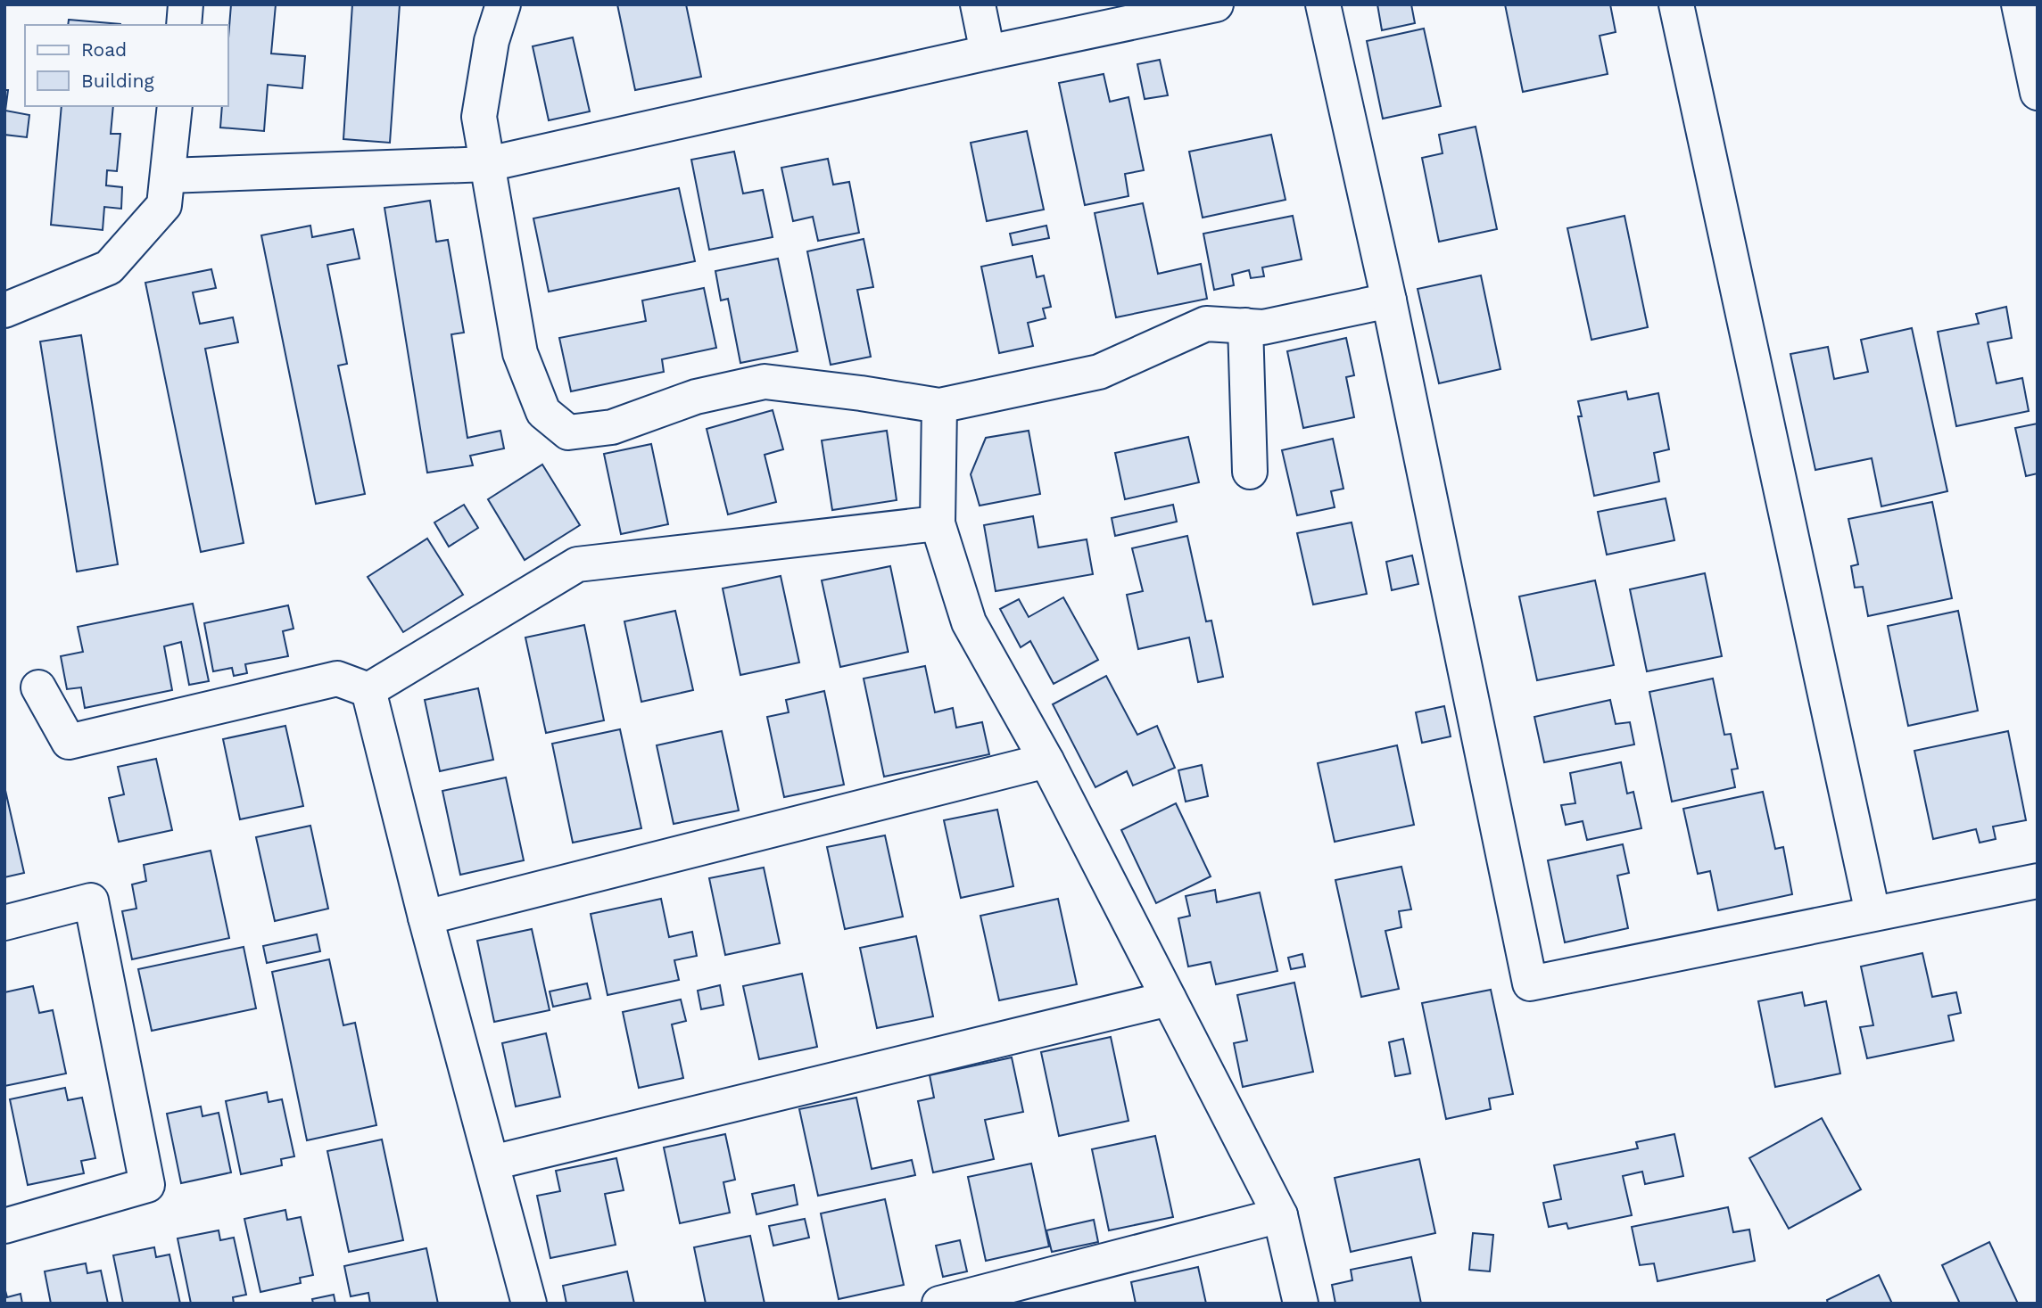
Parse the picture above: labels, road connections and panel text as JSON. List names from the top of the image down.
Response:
{
  "legend": ["Road", "Building"]
}
